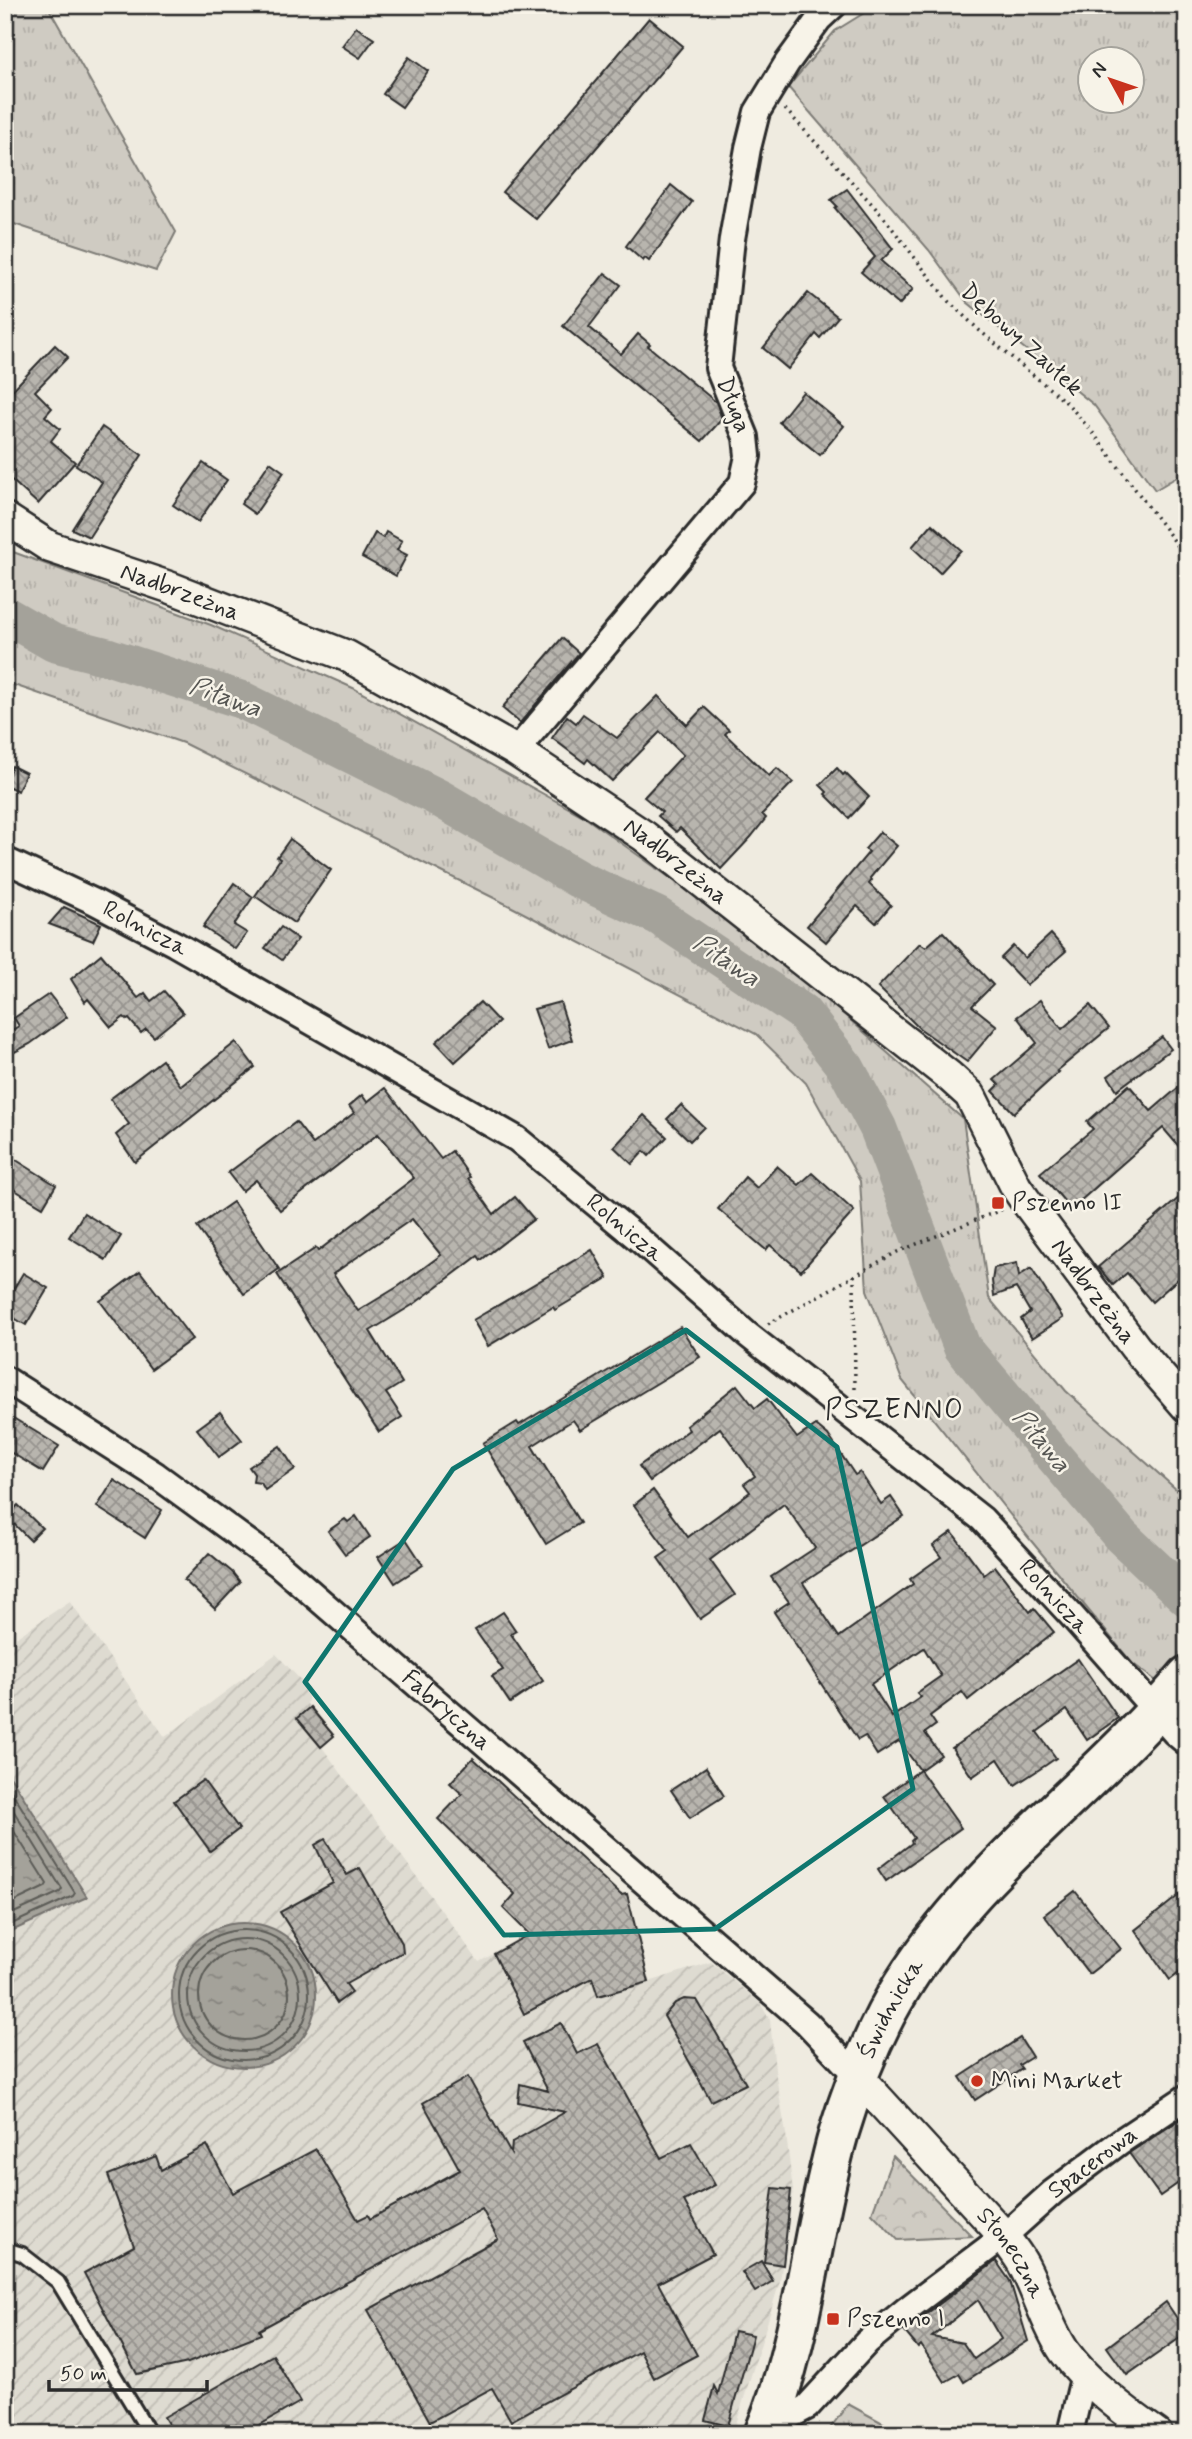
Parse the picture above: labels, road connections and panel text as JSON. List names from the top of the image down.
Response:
{
  "streets": {
    "main road": ["Świdnicka"],
    "street": [
      "Długa",
      "Nadbrzeżna",
      "Rolnicza",
      "Fabryczna",
      "Spacerowa",
      "Słoneczna"
    ],
    "path": ["Dębowy Zaułek"]
  },
  "crossings": [
    ["Dębowy Zaułek", "Długa"],
    ["Długa", "Nadbrzeżna"],
    ["Rolnicza", "Świdnicka"],
    ["Fabryczna", "Świdnicka"],
    ["Fabryczna", "Słoneczna"],
    ["Świdnicka", "Spacerowa"],
    ["Świdnicka", "Słoneczna"],
    ["Spacerowa", "Słoneczna"]
  ],
  "districts": ["PSZENNO"],
  "water": ["Piława"],
  "places": {
    "transit": ["Pszenno II", "Pszenno I"],
    "other": ["Mini Market"]
  },
  "scale_bar": "50 m",
  "north": "top left"
}
